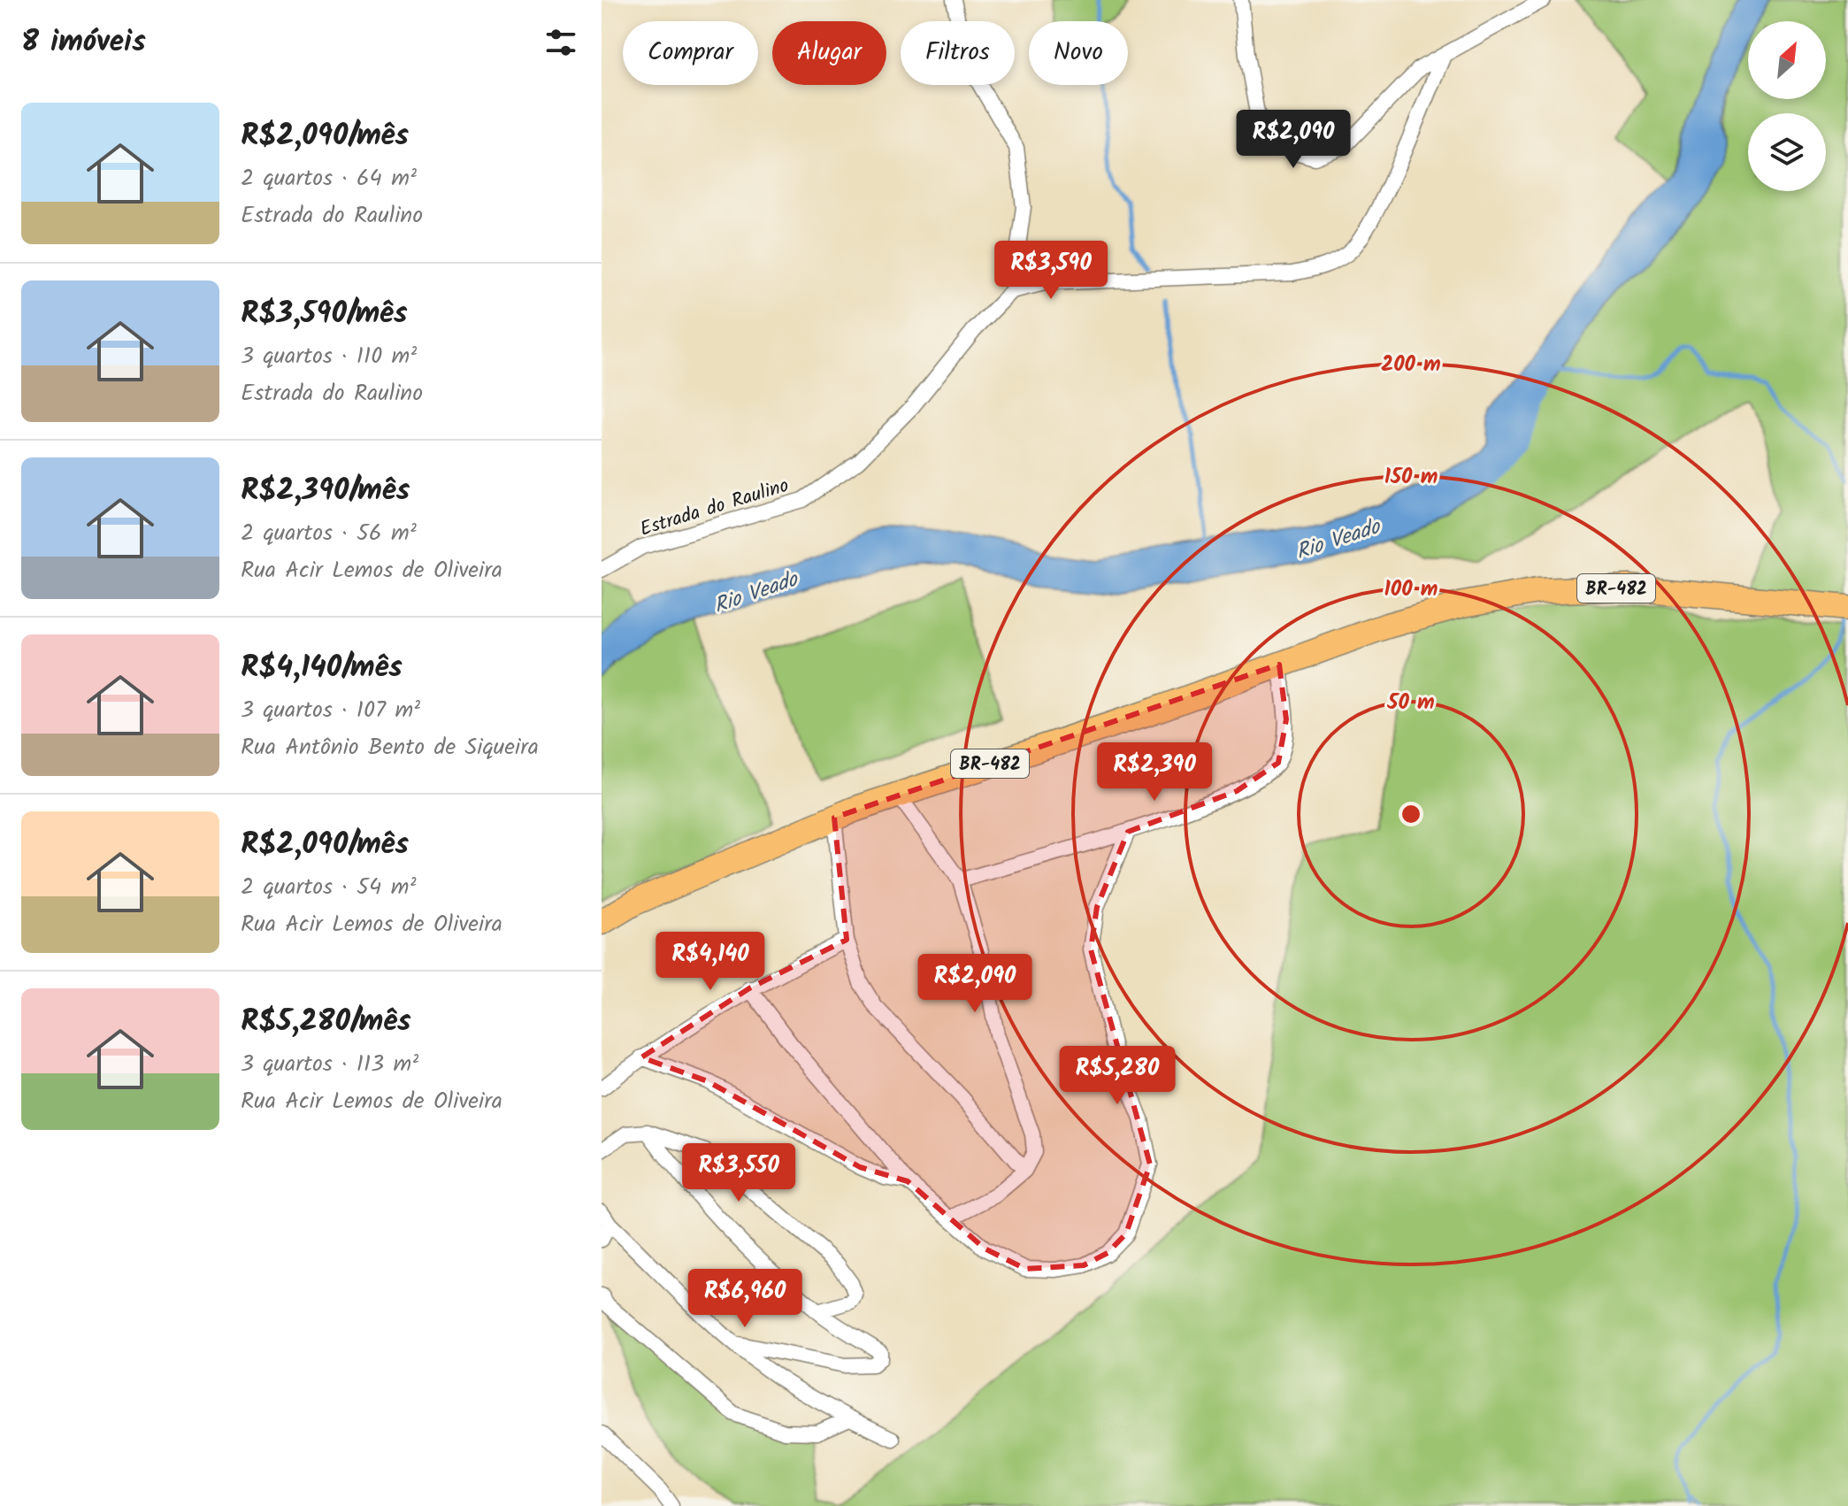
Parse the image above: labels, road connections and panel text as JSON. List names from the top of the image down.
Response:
{
  "streets": {
    "highway": ["BR-482"],
    "street": ["Estrada do Raulino"]
  },
  "water": ["Rio Veado"],
  "north": "top right",
  "page": {
    "heading": "8 imóveis",
    "chip": [
      "Comprar",
      "Alugar",
      "Filtros",
      "Novo"
    ],
    "list": [
      {
        "name": "R$2,090/mês",
        "note": "2 quartos · 64 m² · Estrada do Raulino"
      },
      {
        "name": "R$3,590/mês",
        "note": "3 quartos · 110 m² · Estrada do Raulino"
      },
      {
        "name": "R$2,390/mês",
        "note": "2 quartos · 56 m² · Rua Acir Lemos de Oliveira"
      },
      {
        "name": "R$4,140/mês",
        "note": "3 quartos · 107 m² · Rua Antônio Bento de Siqueira"
      },
      {
        "name": "R$2,090/mês",
        "note": "2 quartos · 54 m² · Rua Acir Lemos de Oliveira"
      },
      {
        "name": "R$5,280/mês",
        "note": "3 quartos · 113 m² · Rua Acir Lemos de Oliveira"
      }
    ],
    "price": [
      "R$2,090",
      "R$3,590",
      "R$2,390",
      "R$4,140",
      "R$2,090",
      "R$5,280",
      "R$3,550",
      "R$6,960"
    ]
  },
  "rings": [
    "200 m",
    "150 m",
    "100 m",
    "50 m"
  ]
}
